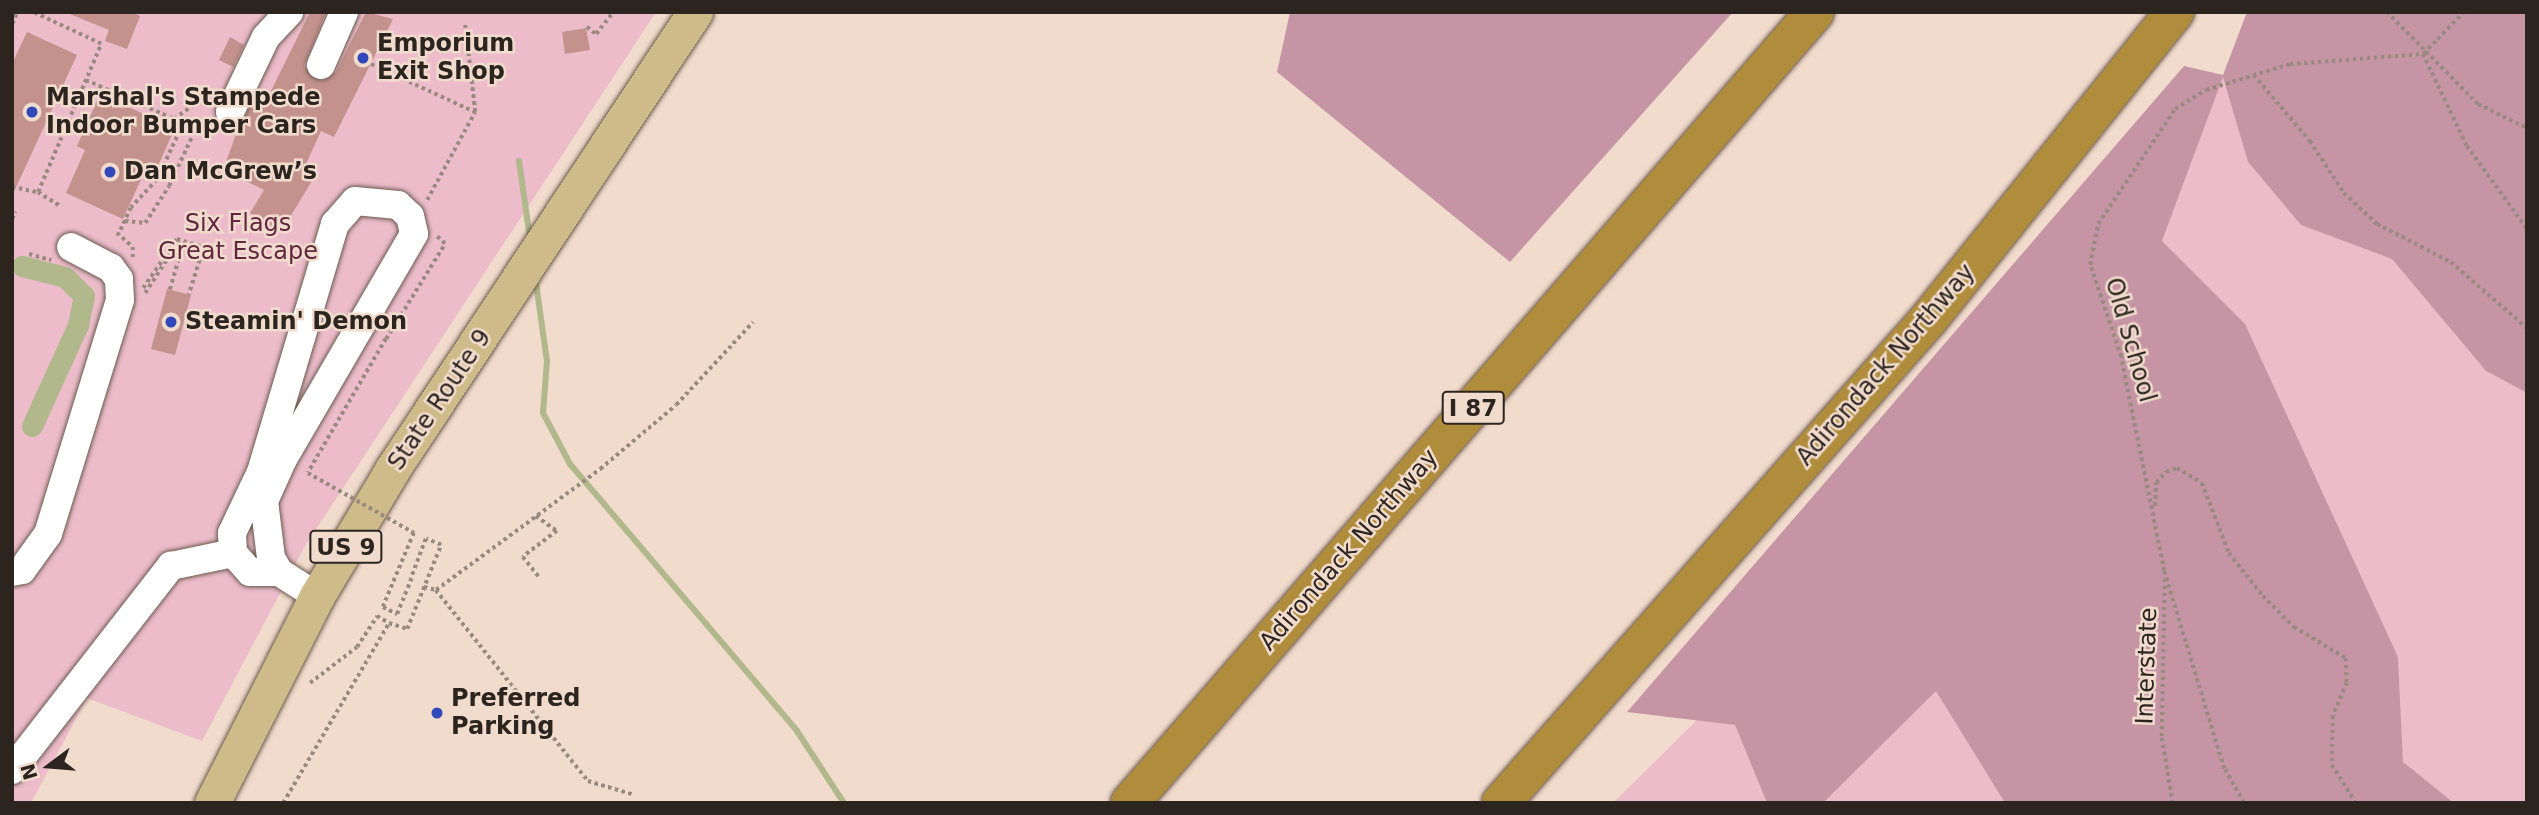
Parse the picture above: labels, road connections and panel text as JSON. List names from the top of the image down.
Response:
{
  "streets": {
    "highway": ["Adirondack Northway", "I 87"],
    "main road": ["State Route 9", "US 9"],
    "path": ["Old School", "Interstate"]
  },
  "crossings": [
    ["Old School", "Interstate"]
  ],
  "parks": ["Six Flags Great Escape"],
  "places": [
    "Emporium Exit Shop",
    "Marshal's Stampede Indoor Bumper Cars",
    "Dan McGrew’s",
    "Steamin' Demon",
    "Preferred Parking"
  ],
  "north": "left"
}
